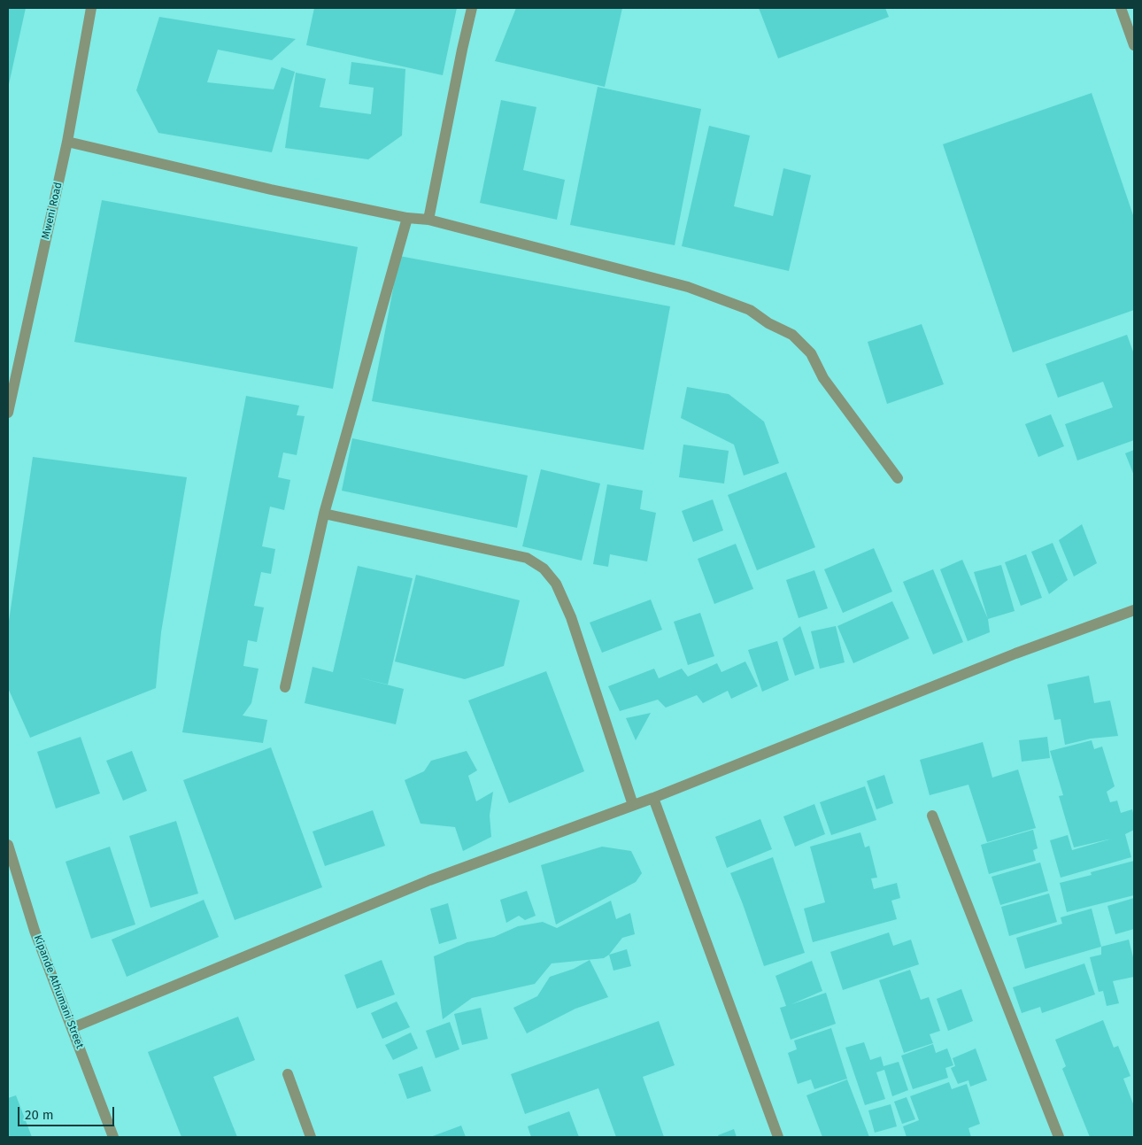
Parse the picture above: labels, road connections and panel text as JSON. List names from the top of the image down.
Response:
{
  "streets": {
    "street": ["Mweni Road", "Kipande Athumani Street"]
  },
  "scale_bar": "20 m"
}
